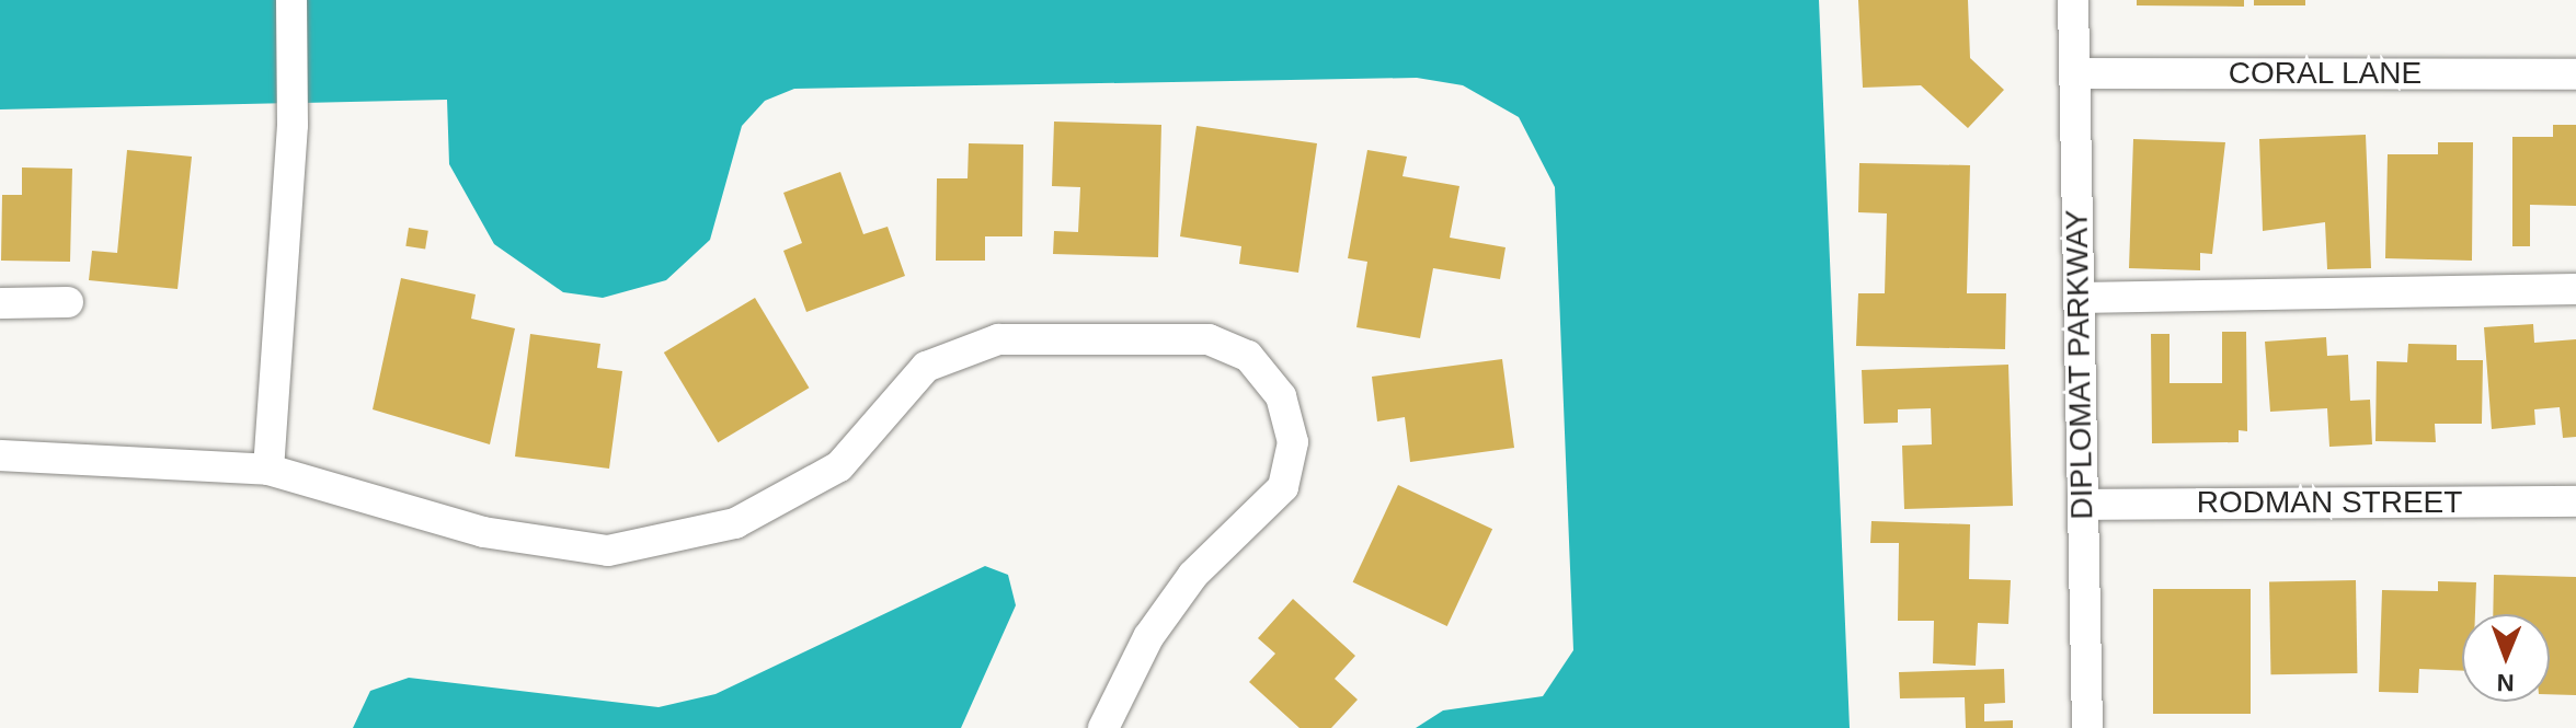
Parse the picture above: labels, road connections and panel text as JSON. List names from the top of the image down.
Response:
{
  "streets": {
    "street": ["CORAL LANE", "DIPLOMAT PARKWAY", "RODMAN STREET"]
  },
  "crossings": [
    ["CORAL LANE", "DIPLOMAT PARKWAY"],
    ["DIPLOMAT PARKWAY", "RODMAN STREET"]
  ],
  "north": "bottom"
}
